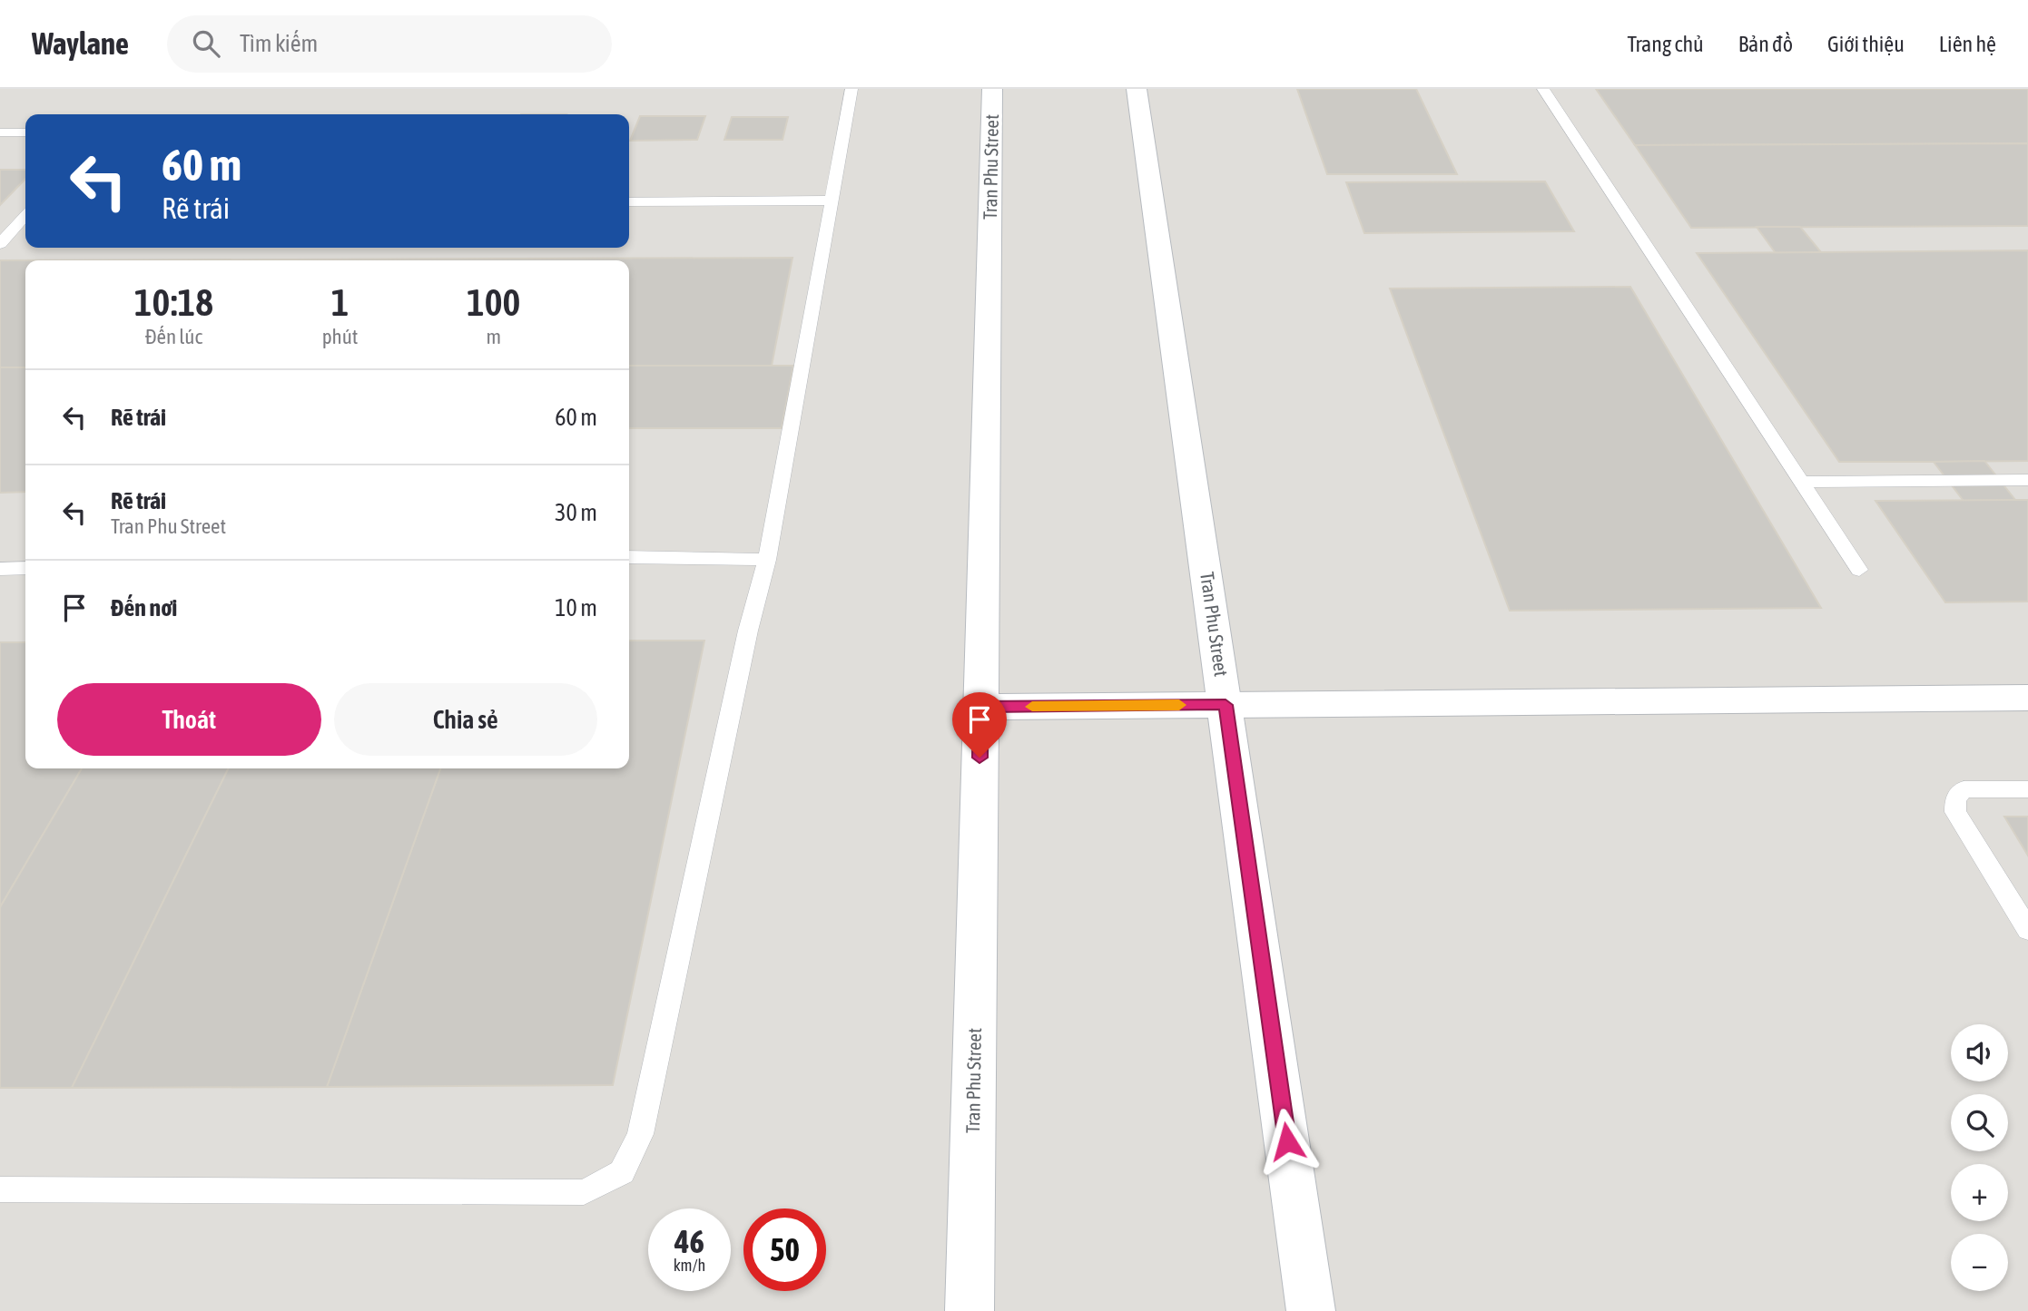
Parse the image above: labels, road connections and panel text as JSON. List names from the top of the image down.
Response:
{
  "streets": {
    "main road": ["Tran Phu Street"]
  },
  "page": {
    "header": "Waylane",
    "search": "Tìm kiếm",
    "nav": [
      "Trang chủ",
      "Bản đồ",
      "Giới thiệu",
      "Liên hệ"
    ],
    "turn": ["60 m", "Rẽ trái"],
    "eta": [
      "10:18",
      "Đến lúc",
      "1",
      "phút",
      "100",
      "m"
    ],
    "list": [
      {
        "name": "Rẽ trái",
        "value": "60 m"
      },
      {
        "name": "Rẽ trái",
        "note": "Tran Phu Street",
        "value": "30 m"
      },
      {
        "name": "Đến nơi",
        "value": "10 m"
      }
    ],
    "buttons": ["Thoát", "Chia sẻ"],
    "map_buttons": ["+", "−"],
    "speed": "46 km/h",
    "limit": "50"
  }
}
